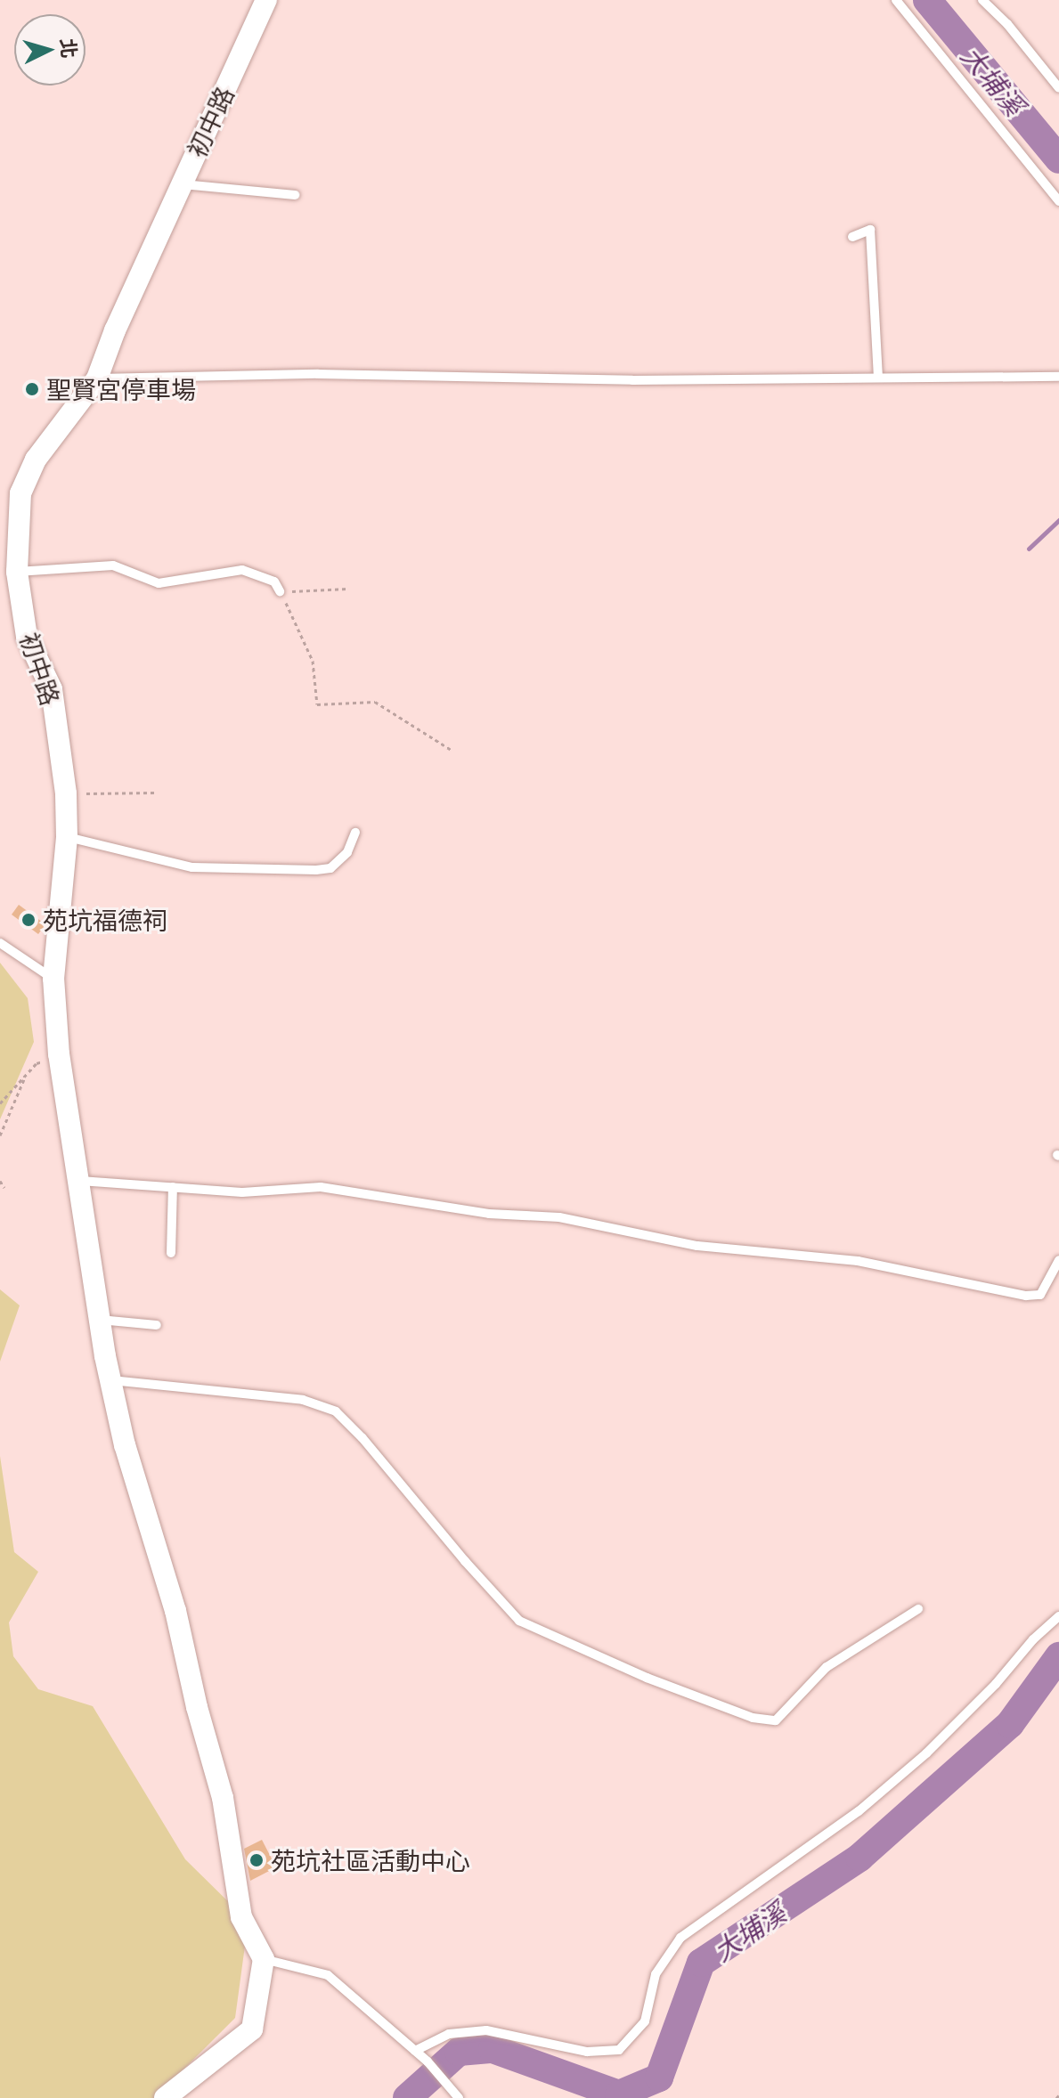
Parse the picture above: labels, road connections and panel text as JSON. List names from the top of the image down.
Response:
{
  "streets": {
    "street": ["初中路"]
  },
  "water": ["大埔溪"],
  "places": ["聖賢宮停車場", "苑坑福德祠", "苑坑社區活動中心"],
  "north": "right"
}
